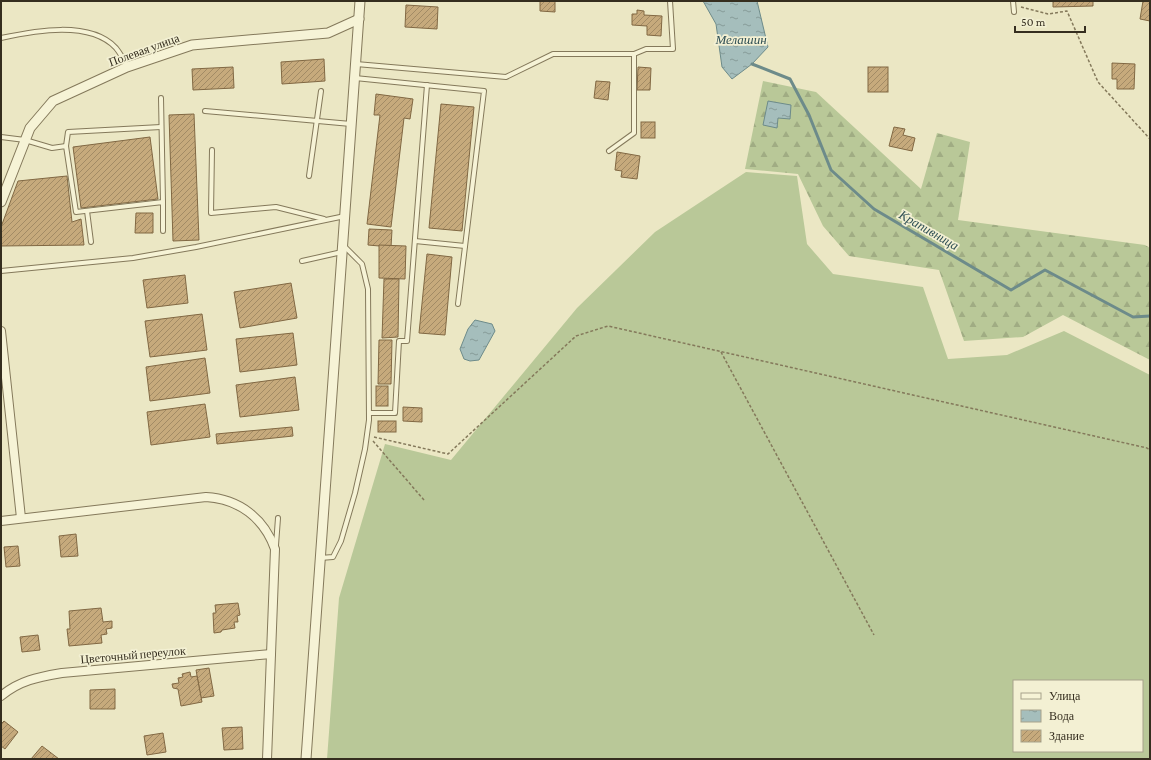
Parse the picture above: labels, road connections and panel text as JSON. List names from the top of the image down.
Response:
{
  "streets": {
    "street": ["Полевая улица", "Цветочный переулок"]
  },
  "water": ["Мелашин", "Крапивница"],
  "legend": ["Улица", "Вода", "Здание"],
  "scale_bar": "50 m"
}
